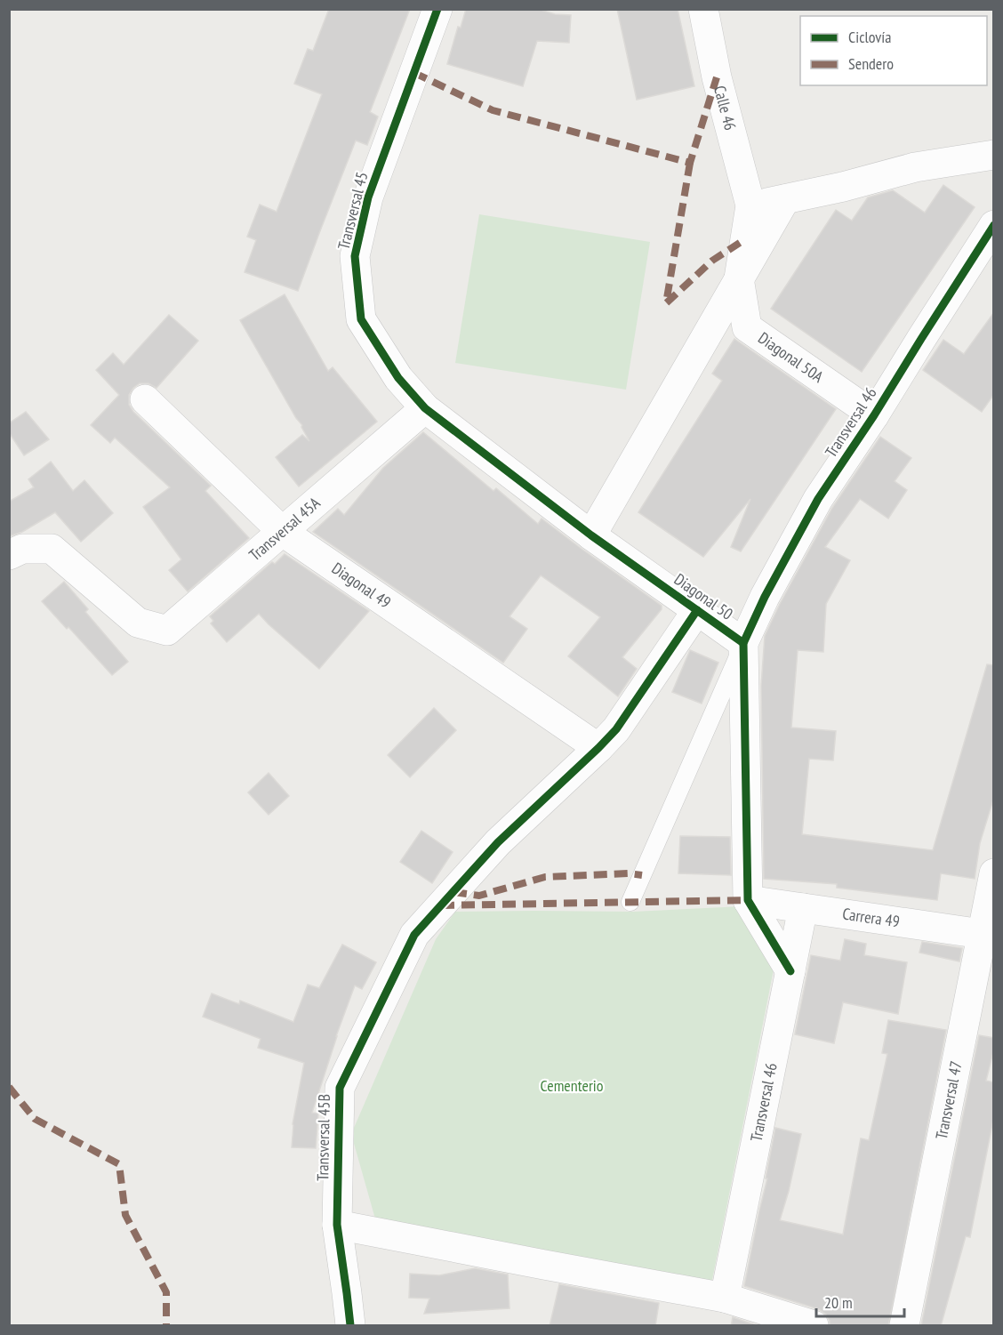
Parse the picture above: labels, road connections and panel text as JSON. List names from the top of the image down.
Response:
{
  "streets": {
    "street": [
      "Calle 46",
      "Transversal 45",
      "Diagonal 50A",
      "Transversal 46",
      "Transversal 45A",
      "Diagonal 49",
      "Diagonal 50",
      "Carrera 49",
      "Transversal 47",
      "Transversal 45B"
    ]
  },
  "crossings": [
    ["Transversal 45", "Transversal 45A"],
    ["Transversal 45", "Diagonal 50"],
    ["Diagonal 50A", "Transversal 46"],
    ["Transversal 46", "Diagonal 50"],
    ["Transversal 46", "Carrera 49"],
    ["Transversal 45A", "Diagonal 49"],
    ["Transversal 45A", "Diagonal 50"],
    ["Diagonal 49", "Transversal 45B"],
    ["Diagonal 50", "Transversal 45B"],
    ["Carrera 49", "Transversal 47"]
  ],
  "parks": ["Cementerio"],
  "legend": ["Ciclovía", "Sendero"],
  "scale_bar": "20 m"
}
